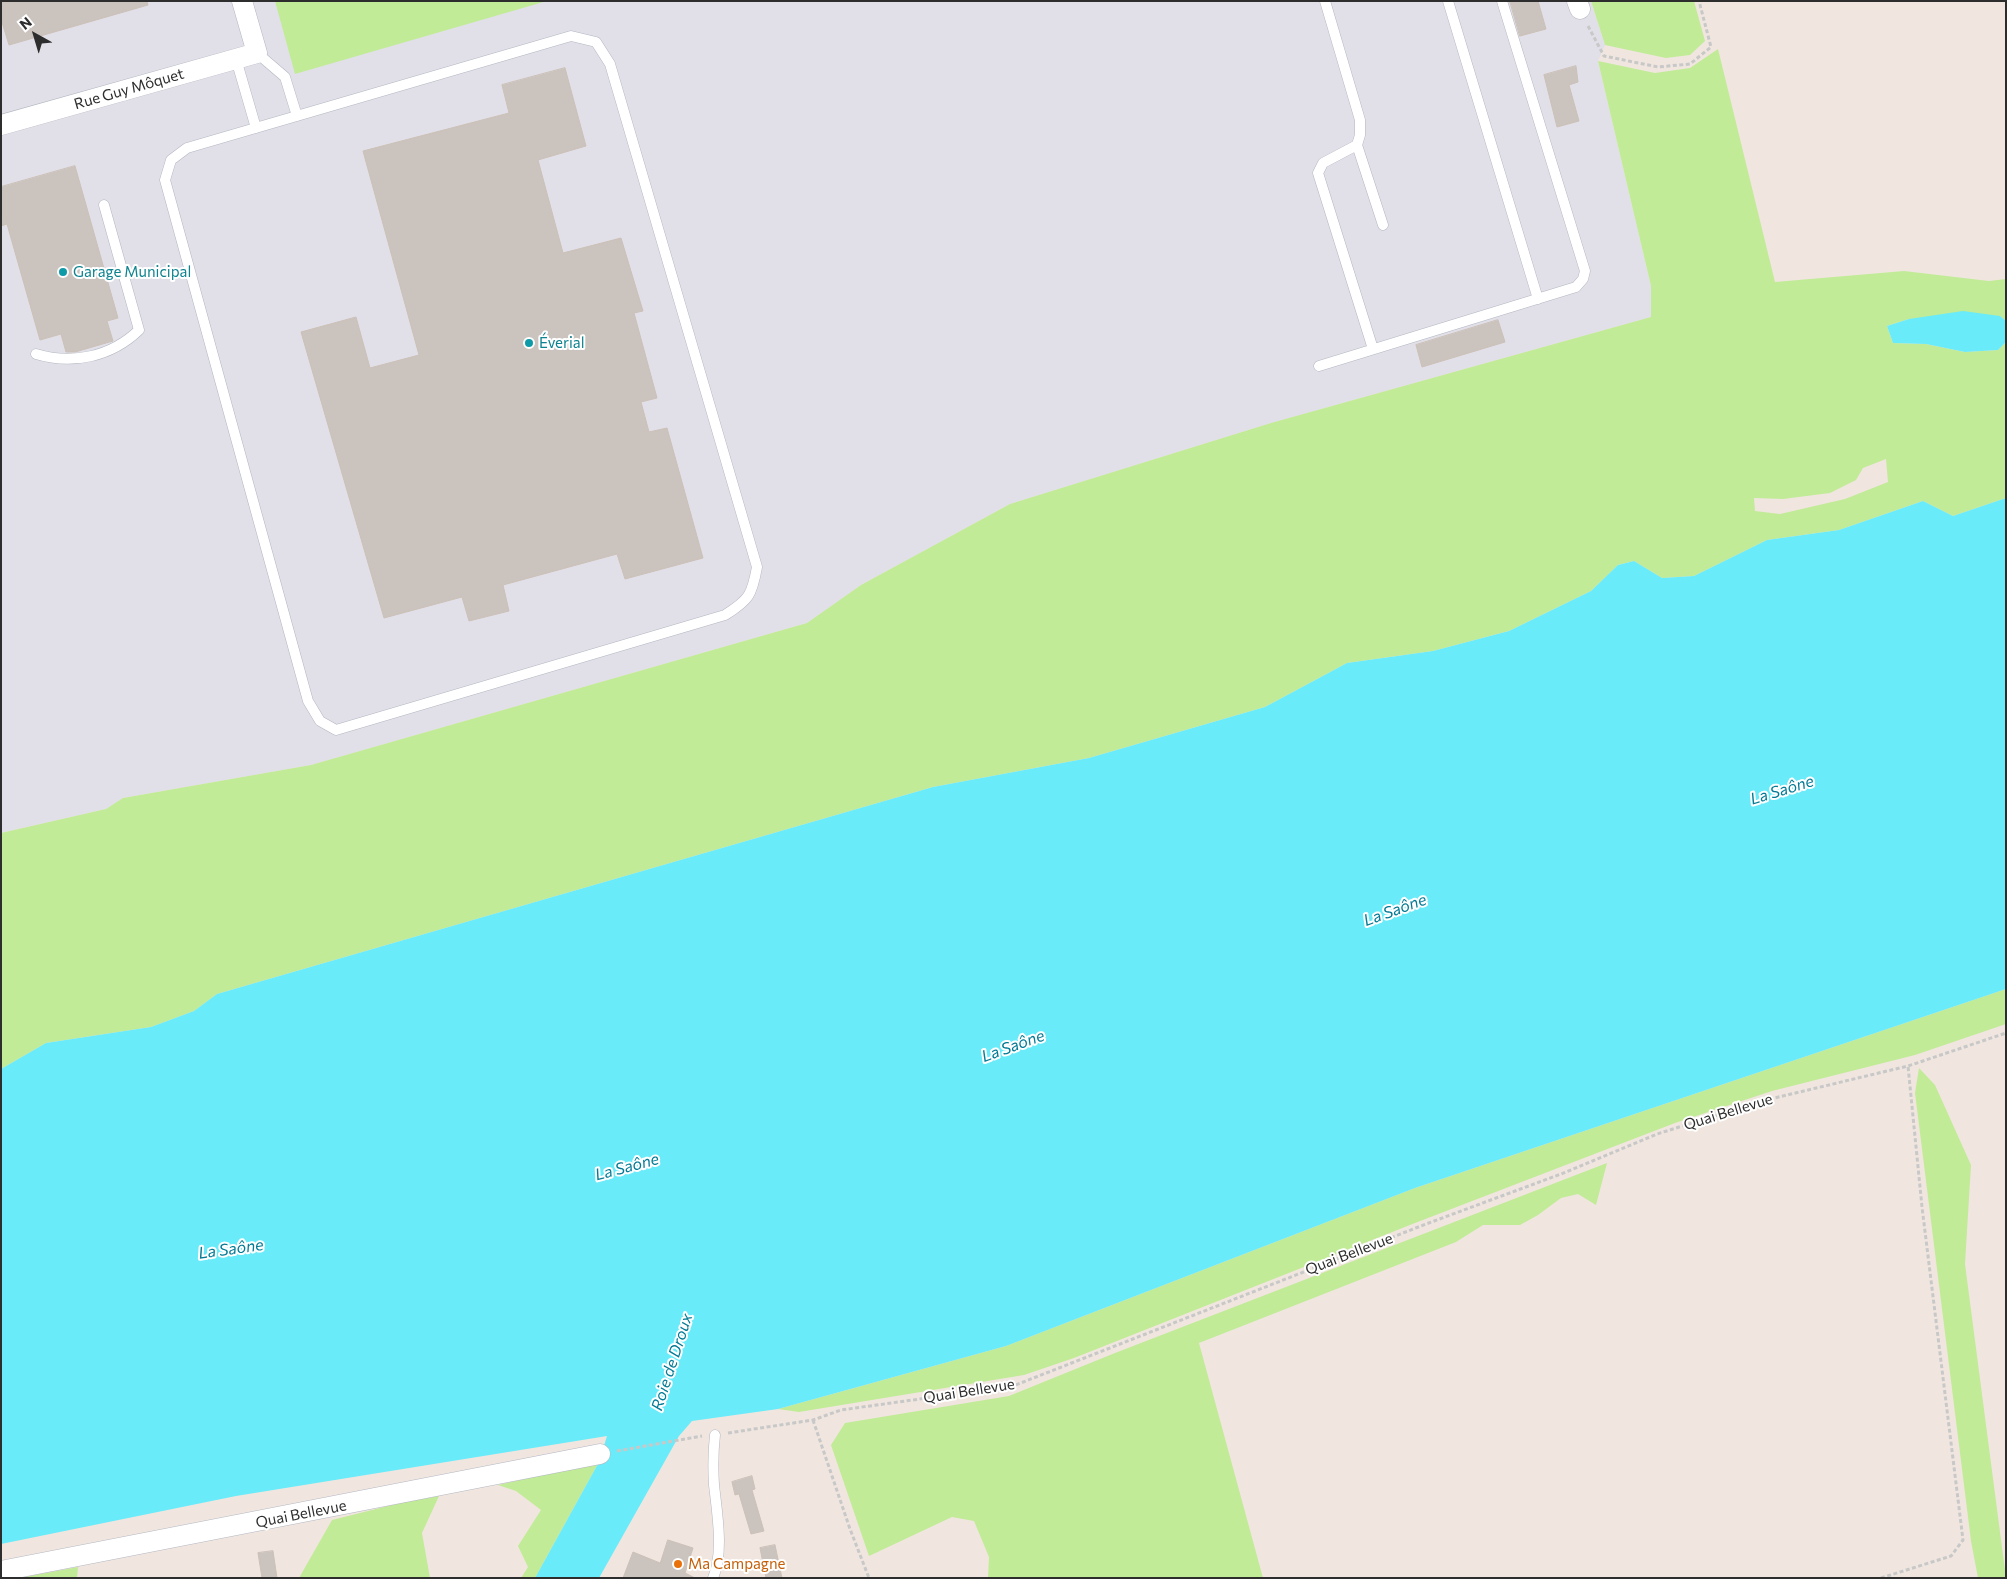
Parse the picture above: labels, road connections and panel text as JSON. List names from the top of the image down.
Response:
{
  "streets": {
    "street": ["Rue Guy Môquet", "Quai Bellevue"]
  },
  "water": ["La Saône", "Roie de Droux"],
  "places": ["Garage Municipal", "Éverial", "Ma Campagne"],
  "north": "top left"
}
